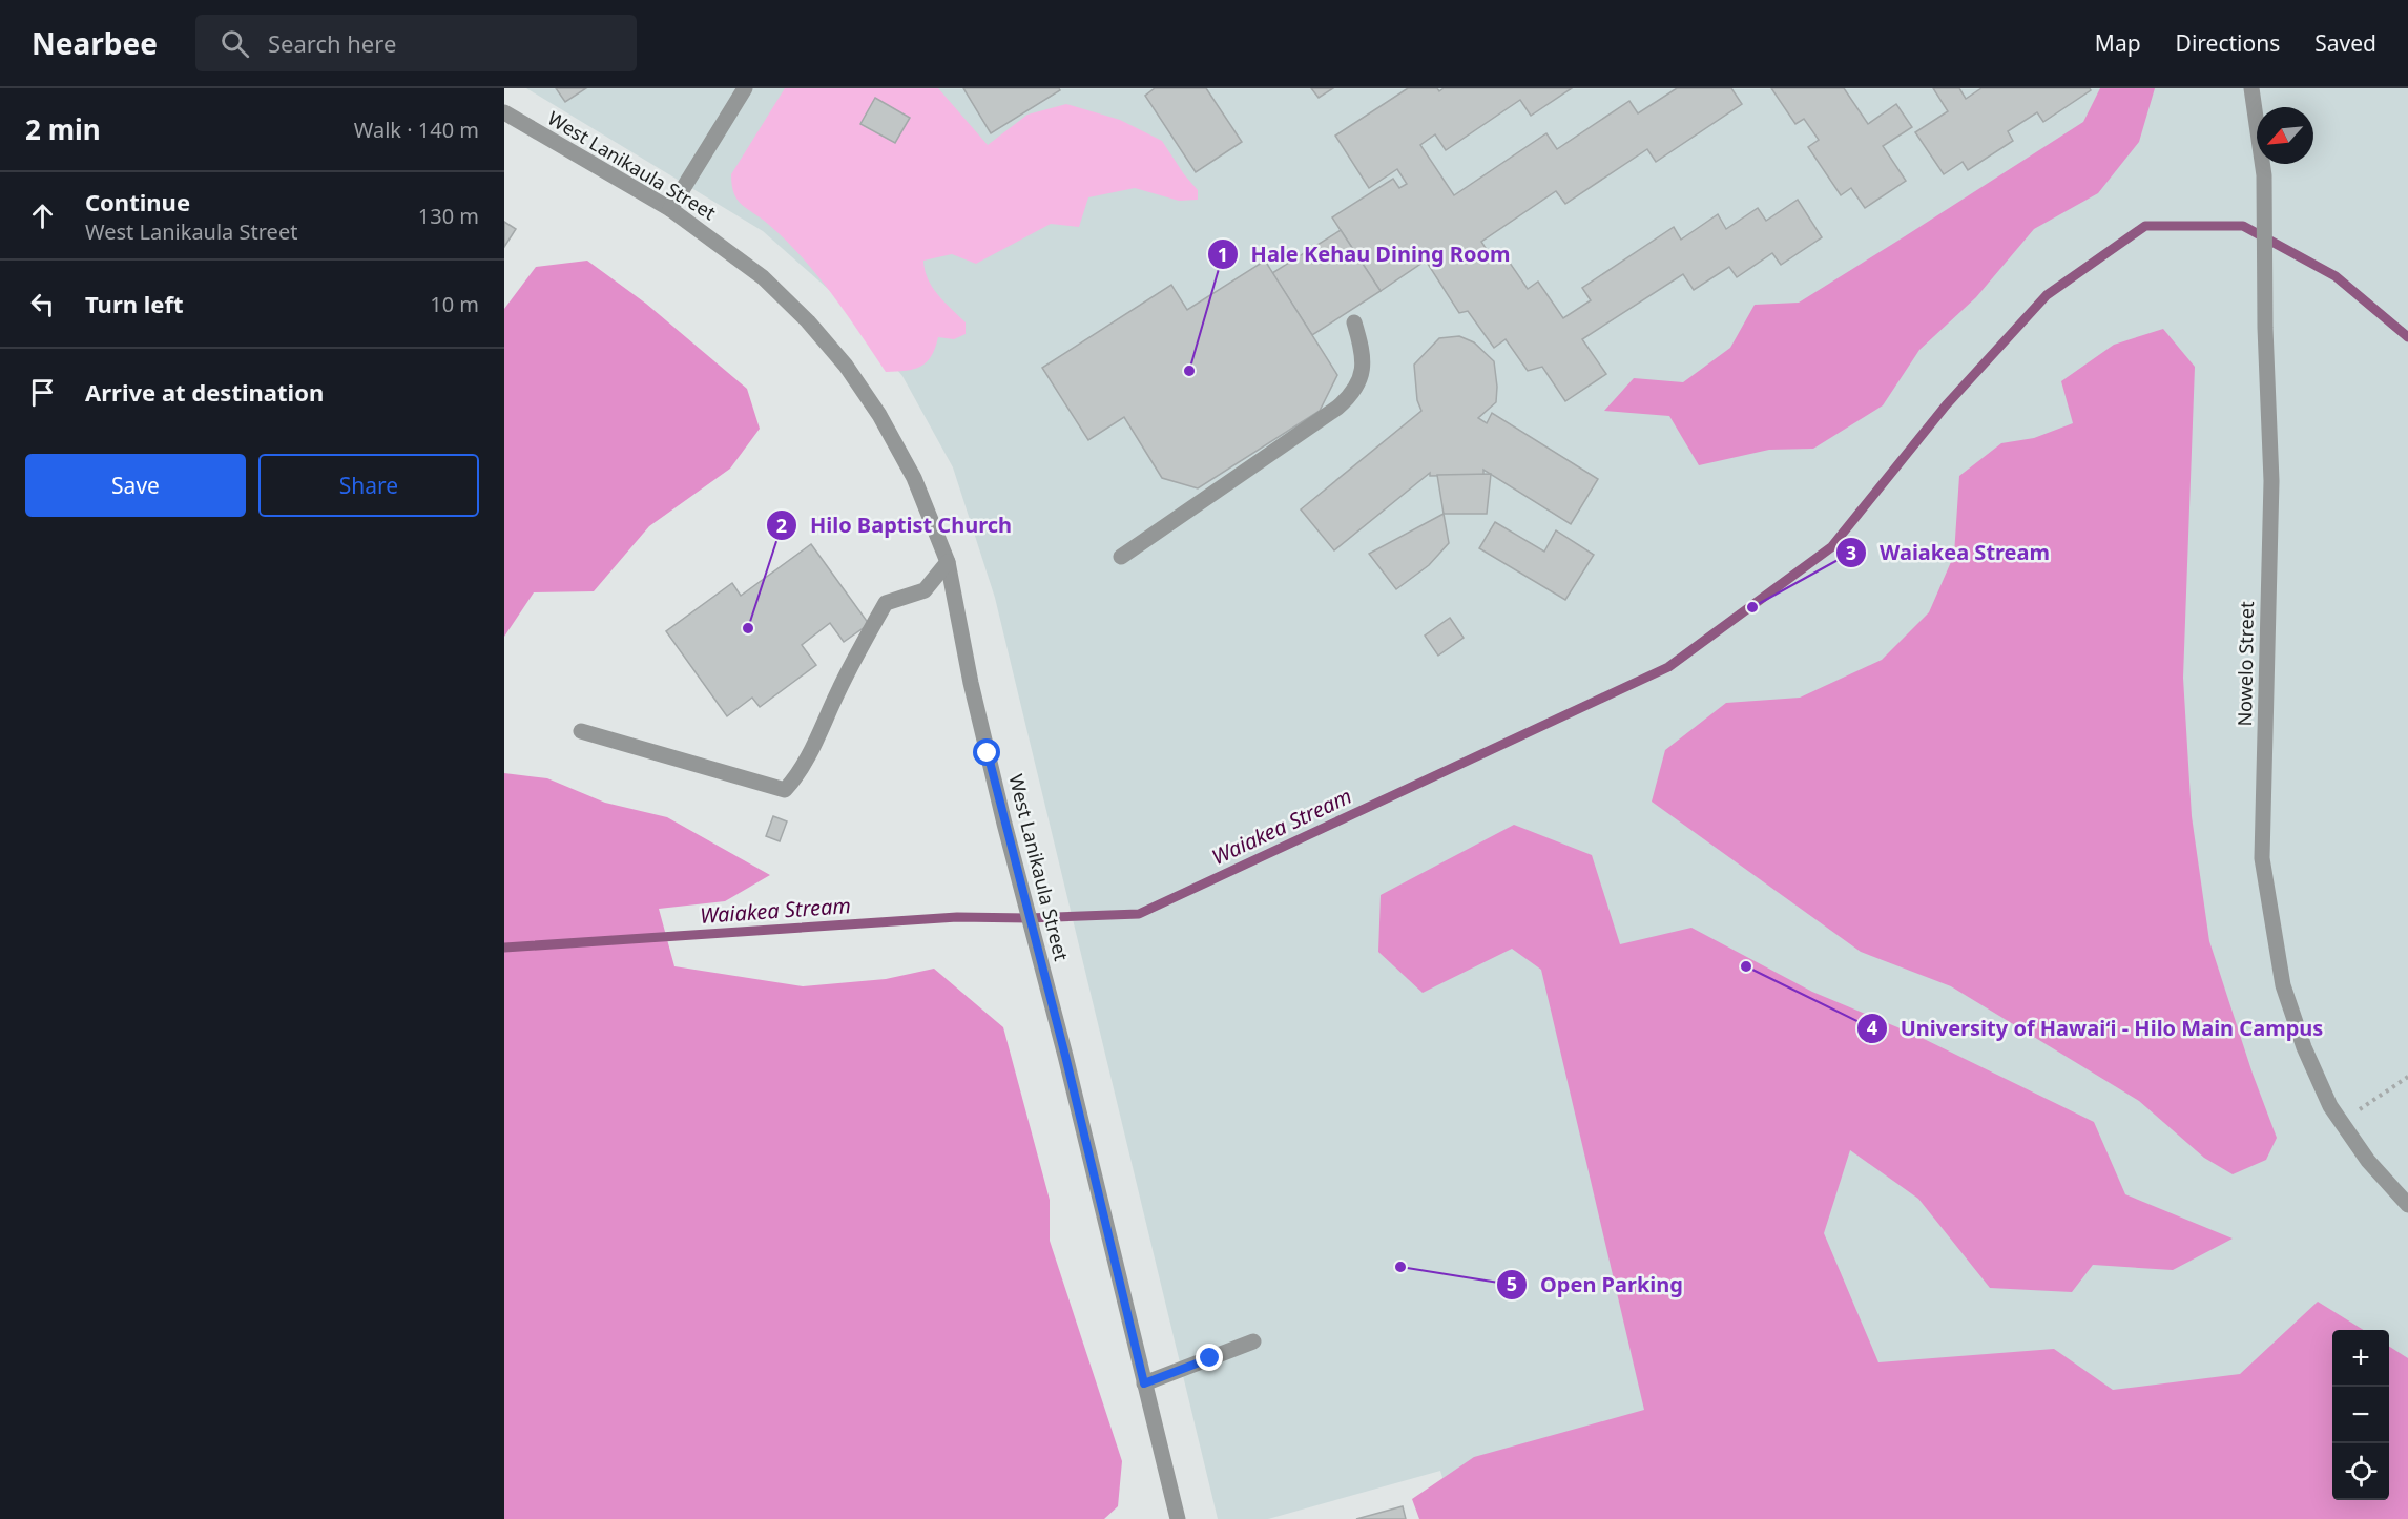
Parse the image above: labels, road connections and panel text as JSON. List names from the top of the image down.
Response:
{
  "streets": {
    "street": ["West Lanikaula Street", "Nowelo Street"]
  },
  "water": ["Waiakea Stream"],
  "places": [
    "Hale Kehau Dining Room",
    "Waiakea Stream",
    "Hilo Baptist Church",
    "University of Hawaiʻi - Hilo Main Campus",
    "Open Parking"
  ],
  "north": "bottom left",
  "page": {
    "header": "Nearbee",
    "search": "Search here",
    "nav": ["Map", "Directions", "Saved"],
    "heading": ["2 min", "Walk · 140 m"],
    "list": [
      ["Continue", "West Lanikaula Street", "130 m"],
      ["Turn left", "10 m"],
      "Arrive at destination"
    ],
    "buttons": ["Save", "Share"],
    "map_buttons": ["+", "−"]
  }
}
